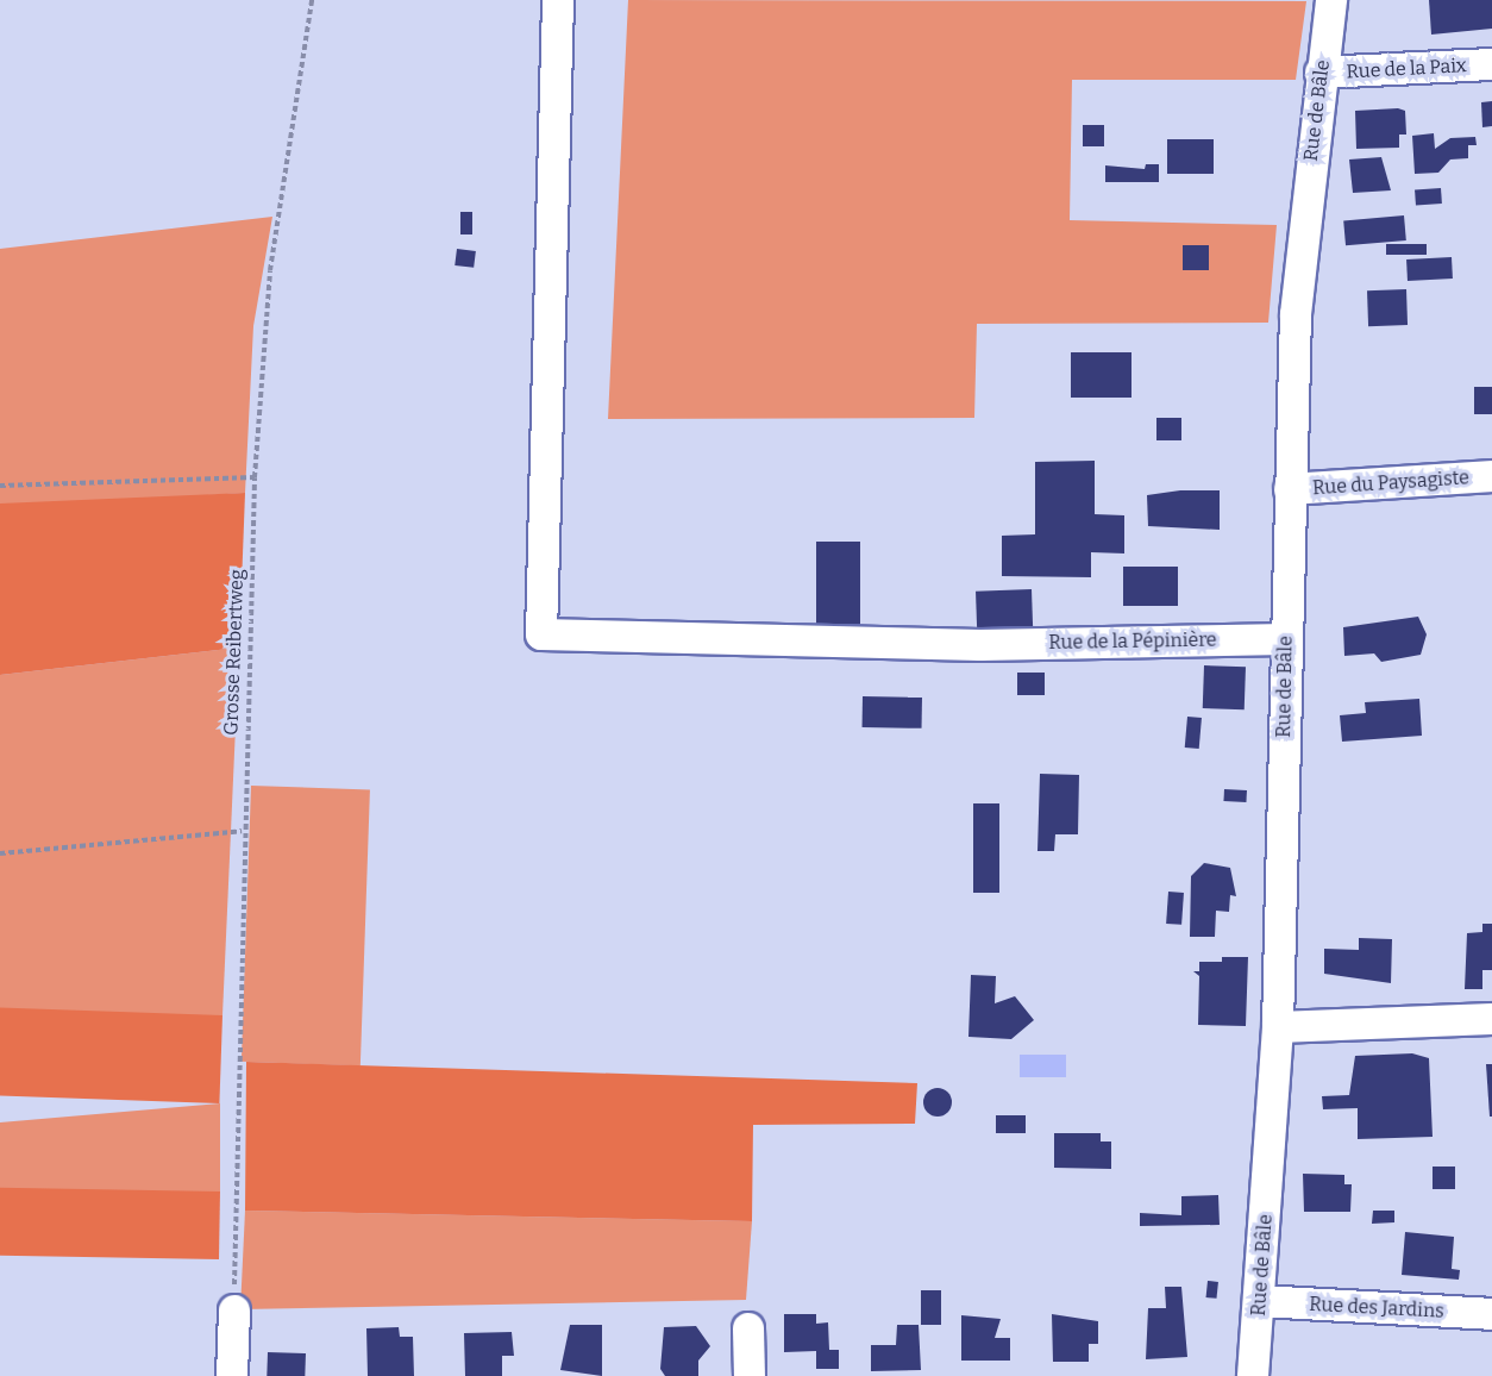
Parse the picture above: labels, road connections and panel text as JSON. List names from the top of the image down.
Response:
{
  "streets": {
    "street": [
      "Rue de la Paix",
      "Rue de Bâle",
      "Rue du Paysagiste",
      "Rue de la Pépinière",
      "Rue des Jardins"
    ],
    "path": ["Grosse Reibertweg"]
  },
  "crossings": [
    ["Rue de la Paix", "Rue de Bâle"],
    ["Rue de Bâle", "Rue du Paysagiste"],
    ["Rue de Bâle", "Rue de la Pépinière"],
    ["Rue de Bâle", "Rue des Jardins"]
  ]
}
